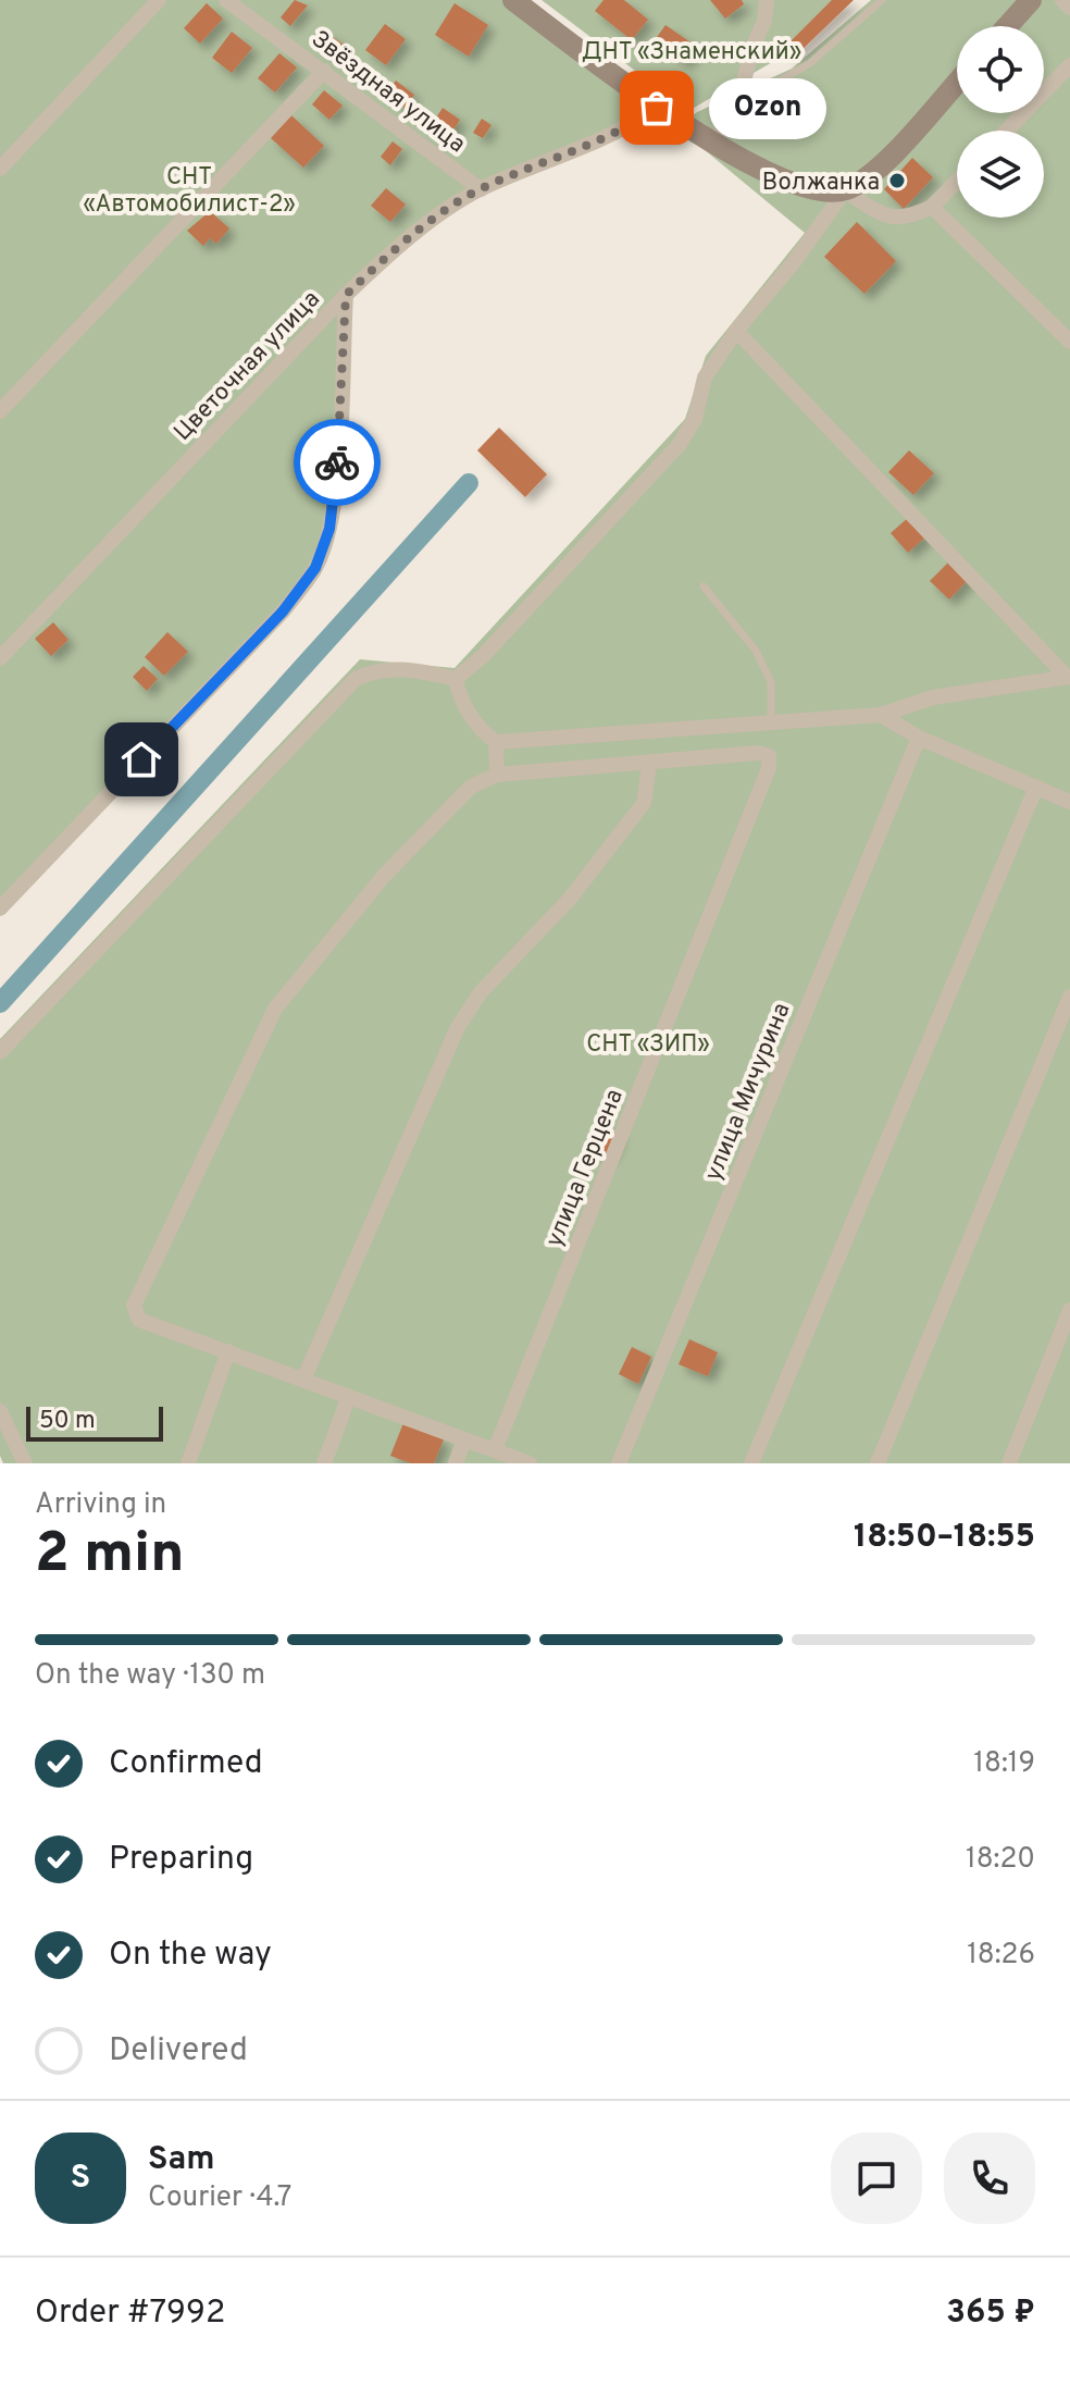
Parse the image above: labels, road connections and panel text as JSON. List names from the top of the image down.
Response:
{
  "streets": {
    "street": [
      "Звёздная улица",
      "Цветочная улица",
      "улица Мичурина",
      "улица Герцена"
    ]
  },
  "crossings": [
    ["Звёздная улица", "Цветочная улица"]
  ],
  "parks": ["ДНТ «Знаменский»", "СНТ «Автомобилист-2»", "СНТ «ЗИП»"],
  "places": ["Ozon", "Волжанка"],
  "scale_bar": "50 m",
  "page": {
    "bubble": "Ozon",
    "scale": "50 m",
    "heading": ["2 min", "Arriving in", "18:50–18:55"],
    "panel": [
      "Sam",
      "Courier · 4.7",
      "Order #7992",
      "365 ₽"
    ],
    "bar": "On the way · 130 m",
    "list": [
      ["Confirmed", "18:19"],
      ["Preparing", "18:20"],
      ["On the way", "18:26"],
      "Delivered"
    ],
    "round": "S"
  }
}
